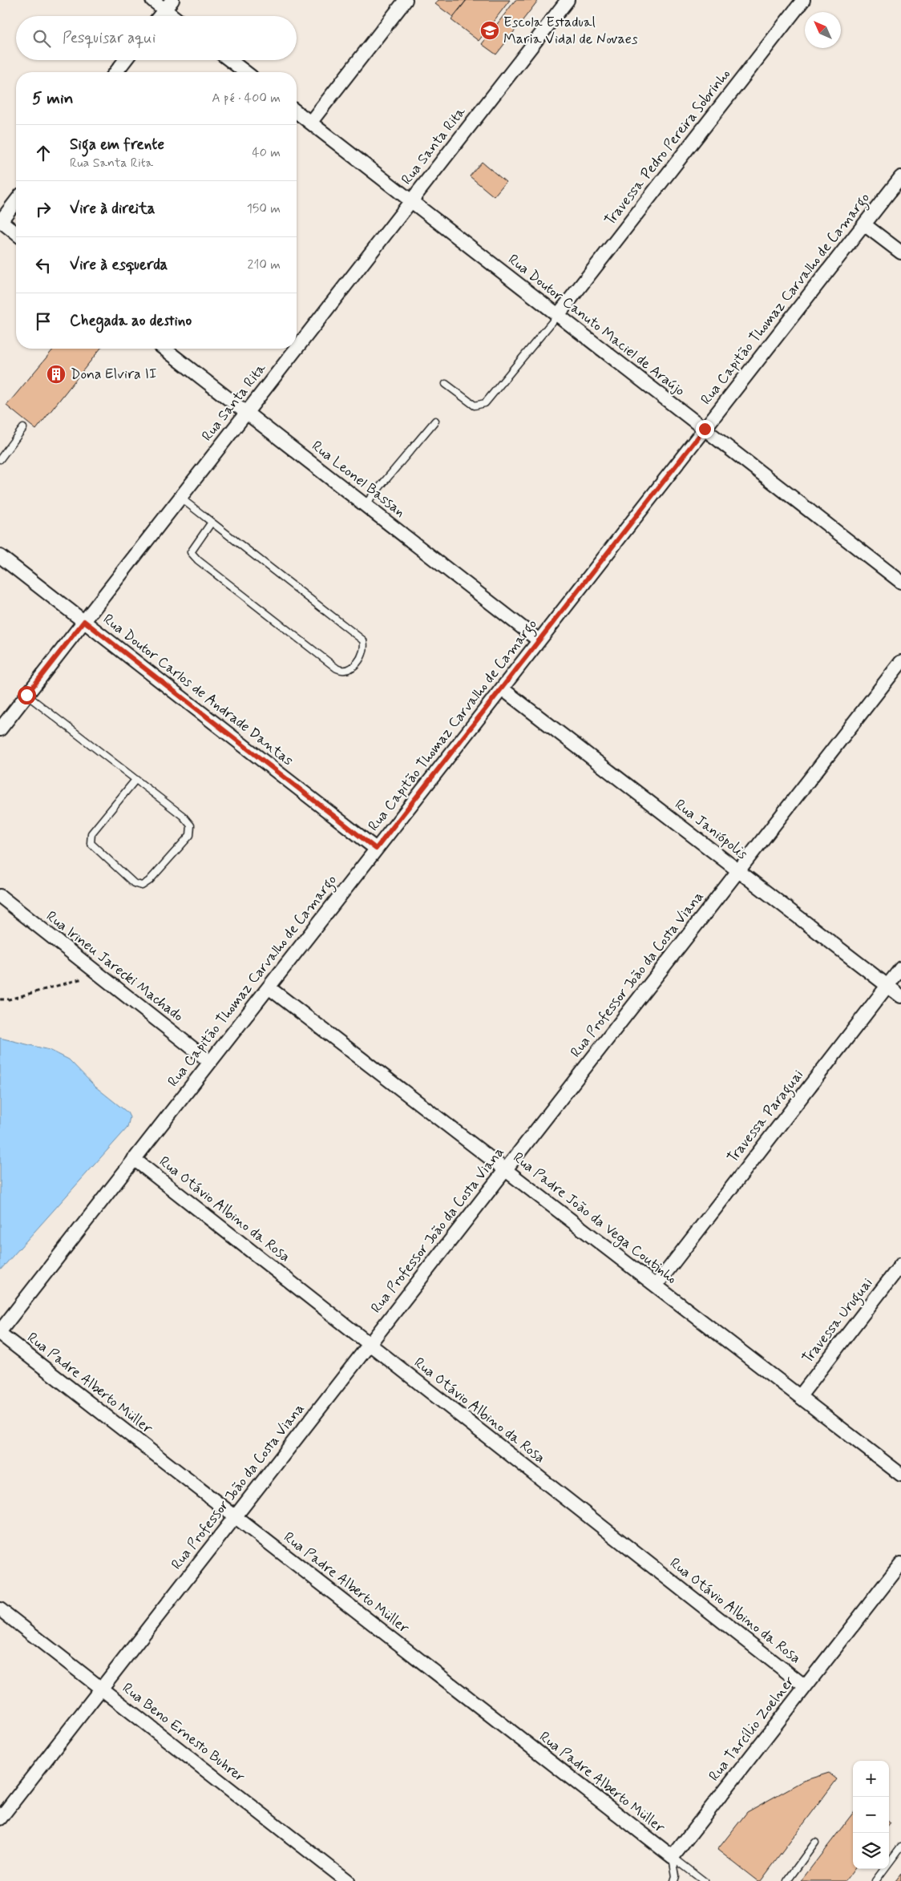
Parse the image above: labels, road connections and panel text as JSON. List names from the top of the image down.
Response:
{
  "streets": {
    "street": [
      "Rua Santa Rita",
      "Travessa Pedro Pereira Sobrinho",
      "Rua Capitão Thomaz Carvalho de Camargo",
      "Rua Doutor Canuto Maciel de Araújo",
      "Rua Leonel Bassan",
      "Rua Doutor Carlos de Andrade Dantas",
      "Rua Janiópolis",
      "Rua Irineu Jarecki Machado",
      "Rua Professor João da Costa Viana",
      "Travessa Paraguai",
      "Rua Otávio Albino da Rosa",
      "Rua Padre João da Vega Coutinho",
      "Travessa Uruguai",
      "Rua Padre Alberto Müller",
      "Rua Tarcílio Zoelner",
      "Rua Beno Ernesto Buhrer"
    ]
  },
  "crossings": [
    ["Rua Santa Rita", "Rua Doutor Canuto Maciel de Araújo"],
    ["Rua Santa Rita", "Rua Leonel Bassan"],
    ["Rua Santa Rita", "Rua Doutor Carlos de Andrade Dantas"],
    ["Travessa Pedro Pereira Sobrinho", "Rua Doutor Canuto Maciel de Araújo"],
    ["Rua Capitão Thomaz Carvalho de Camargo", "Rua Doutor Canuto Maciel de Araújo"],
    ["Rua Capitão Thomaz Carvalho de Camargo", "Rua Leonel Bassan"],
    ["Rua Capitão Thomaz Carvalho de Camargo", "Rua Doutor Carlos de Andrade Dantas"],
    ["Rua Capitão Thomaz Carvalho de Camargo", "Rua Janiópolis"],
    ["Rua Capitão Thomaz Carvalho de Camargo", "Rua Irineu Jarecki Machado"],
    ["Rua Capitão Thomaz Carvalho de Camargo", "Rua Otávio Albino da Rosa"],
    ["Rua Capitão Thomaz Carvalho de Camargo", "Rua Padre João da Vega Coutinho"],
    ["Rua Capitão Thomaz Carvalho de Camargo", "Rua Padre Alberto Müller"],
    ["Rua Janiópolis", "Rua Professor João da Costa Viana"],
    ["Rua Janiópolis", "Travessa Paraguai"],
    ["Rua Professor João da Costa Viana", "Rua Otávio Albino da Rosa"],
    ["Rua Professor João da Costa Viana", "Rua Padre João da Vega Coutinho"],
    ["Rua Professor João da Costa Viana", "Rua Padre Alberto Müller"],
    ["Rua Professor João da Costa Viana", "Rua Beno Ernesto Buhrer"],
    ["Travessa Paraguai", "Rua Padre João da Vega Coutinho"],
    ["Rua Otávio Albino da Rosa", "Rua Tarcílio Zoelner"],
    ["Rua Padre João da Vega Coutinho", "Travessa Uruguai"],
    ["Rua Padre Alberto Müller", "Rua Tarcílio Zoelner"]
  ],
  "places": {
    "school or university": ["Escola Estadual Maria Vidal de Novaes"],
    "building": ["Dona Elvira II"]
  },
  "north": "top left",
  "page": {
    "search": "Pesquisar aqui",
    "heading": ["5 min", "A pé · 400 m"],
    "list": [
      ["Siga em frente", "Rua Santa Rita", "40 m"],
      ["Vire à direita", "150 m"],
      ["Vire à esquerda", "210 m"],
      "Chegada ao destino"
    ],
    "map_buttons": ["+", "−"]
  }
}
